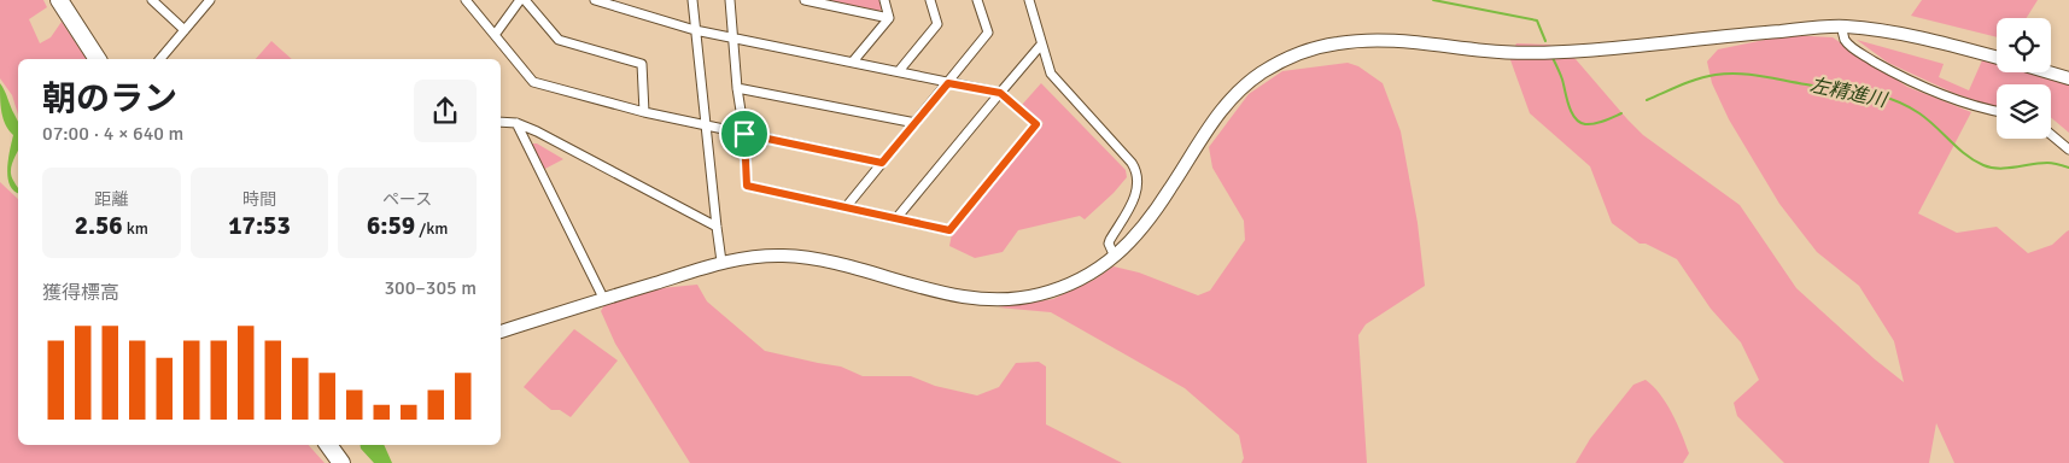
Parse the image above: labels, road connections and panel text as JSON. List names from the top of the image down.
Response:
{
  "water": ["左精進川"],
  "page": {
    "heading": ["朝のラン", "07:00 · 4 × 640 m"],
    "stats": [
      ["距離", "2.56 km"],
      ["時間", "17:53"],
      ["ペース", "6:59 /km"]
    ],
    "chart": ["獲得標高", "300–305 m"]
  }
}
